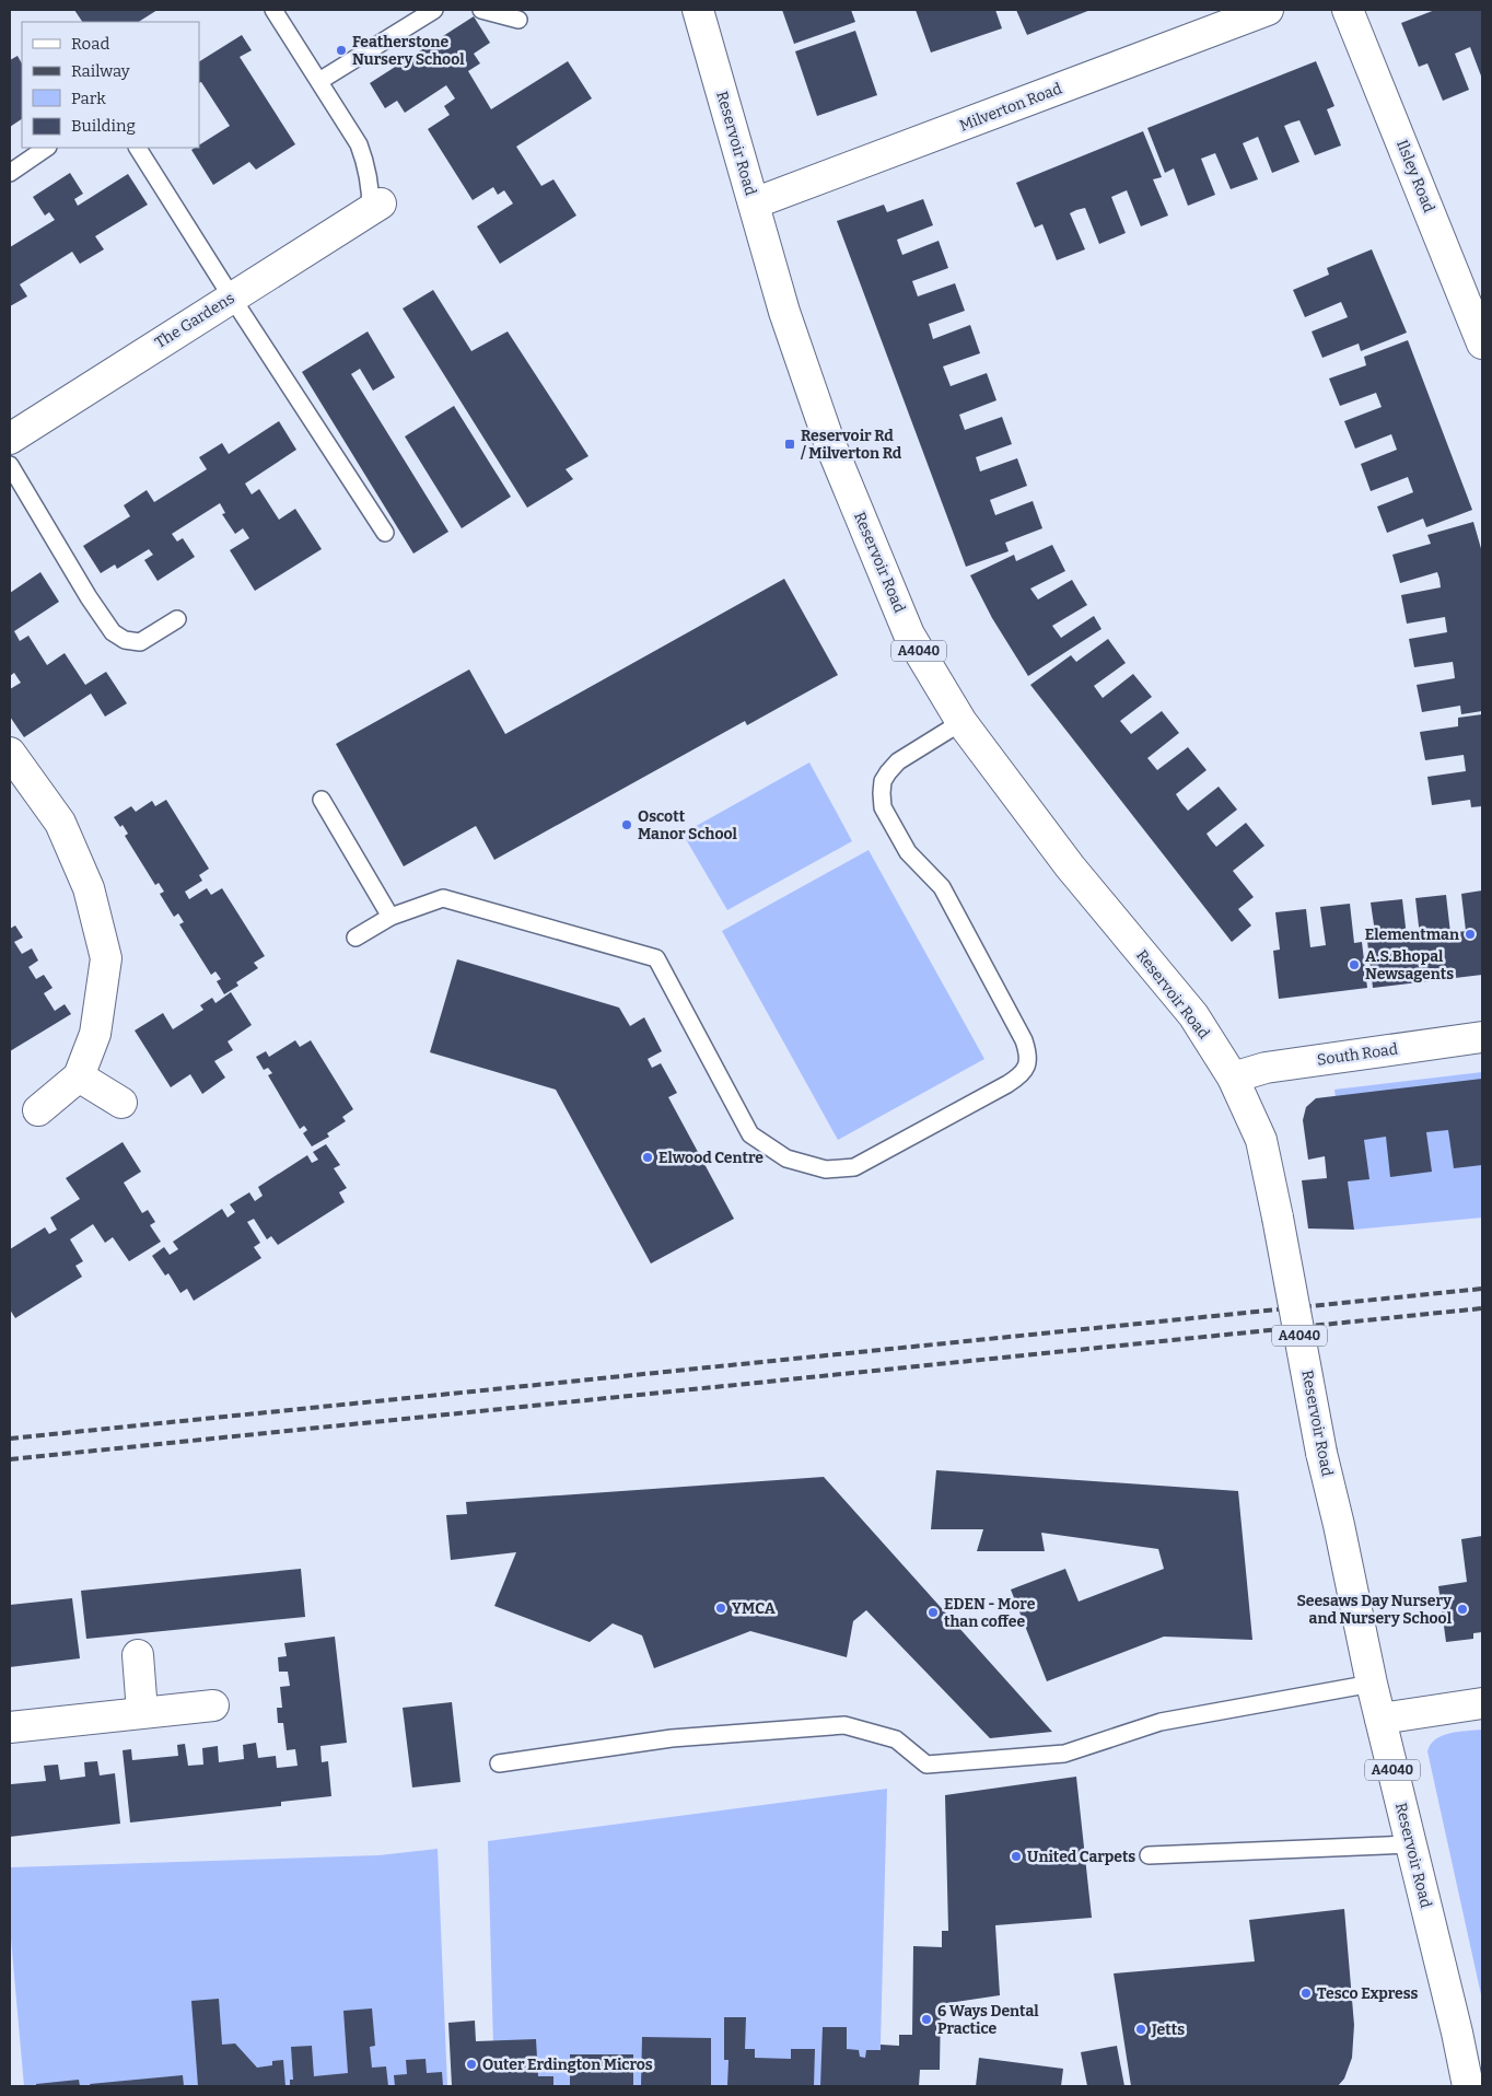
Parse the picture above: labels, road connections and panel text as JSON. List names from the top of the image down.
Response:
{
  "streets": {
    "street": [
      "Milverton Road",
      "Reservoir Road",
      "Ilsley Road",
      "The Gardens",
      "A4040",
      "South Road"
    ]
  },
  "crossings": [
    ["Milverton Road", "Reservoir Road"],
    ["Reservoir Road", "South Road"]
  ],
  "places": {
    "other": [
      "Featherstone Nursery School",
      "Oscott Manor School",
      "Elementman",
      "A.S.Bhopal Newsagents",
      "Elwood Centre",
      "YMCA",
      "Seesaws Day Nursery and Nursery School",
      "EDEN - More than coffee",
      "United Carpets",
      "Tesco Express",
      "6 Ways Dental Practice",
      "Jetts",
      "Outer Erdington Micros"
    ],
    "transit": ["Reservoir Rd / Milverton Rd"]
  },
  "legend": [
    "Road",
    "Railway",
    "Park",
    "Building"
  ]
}
